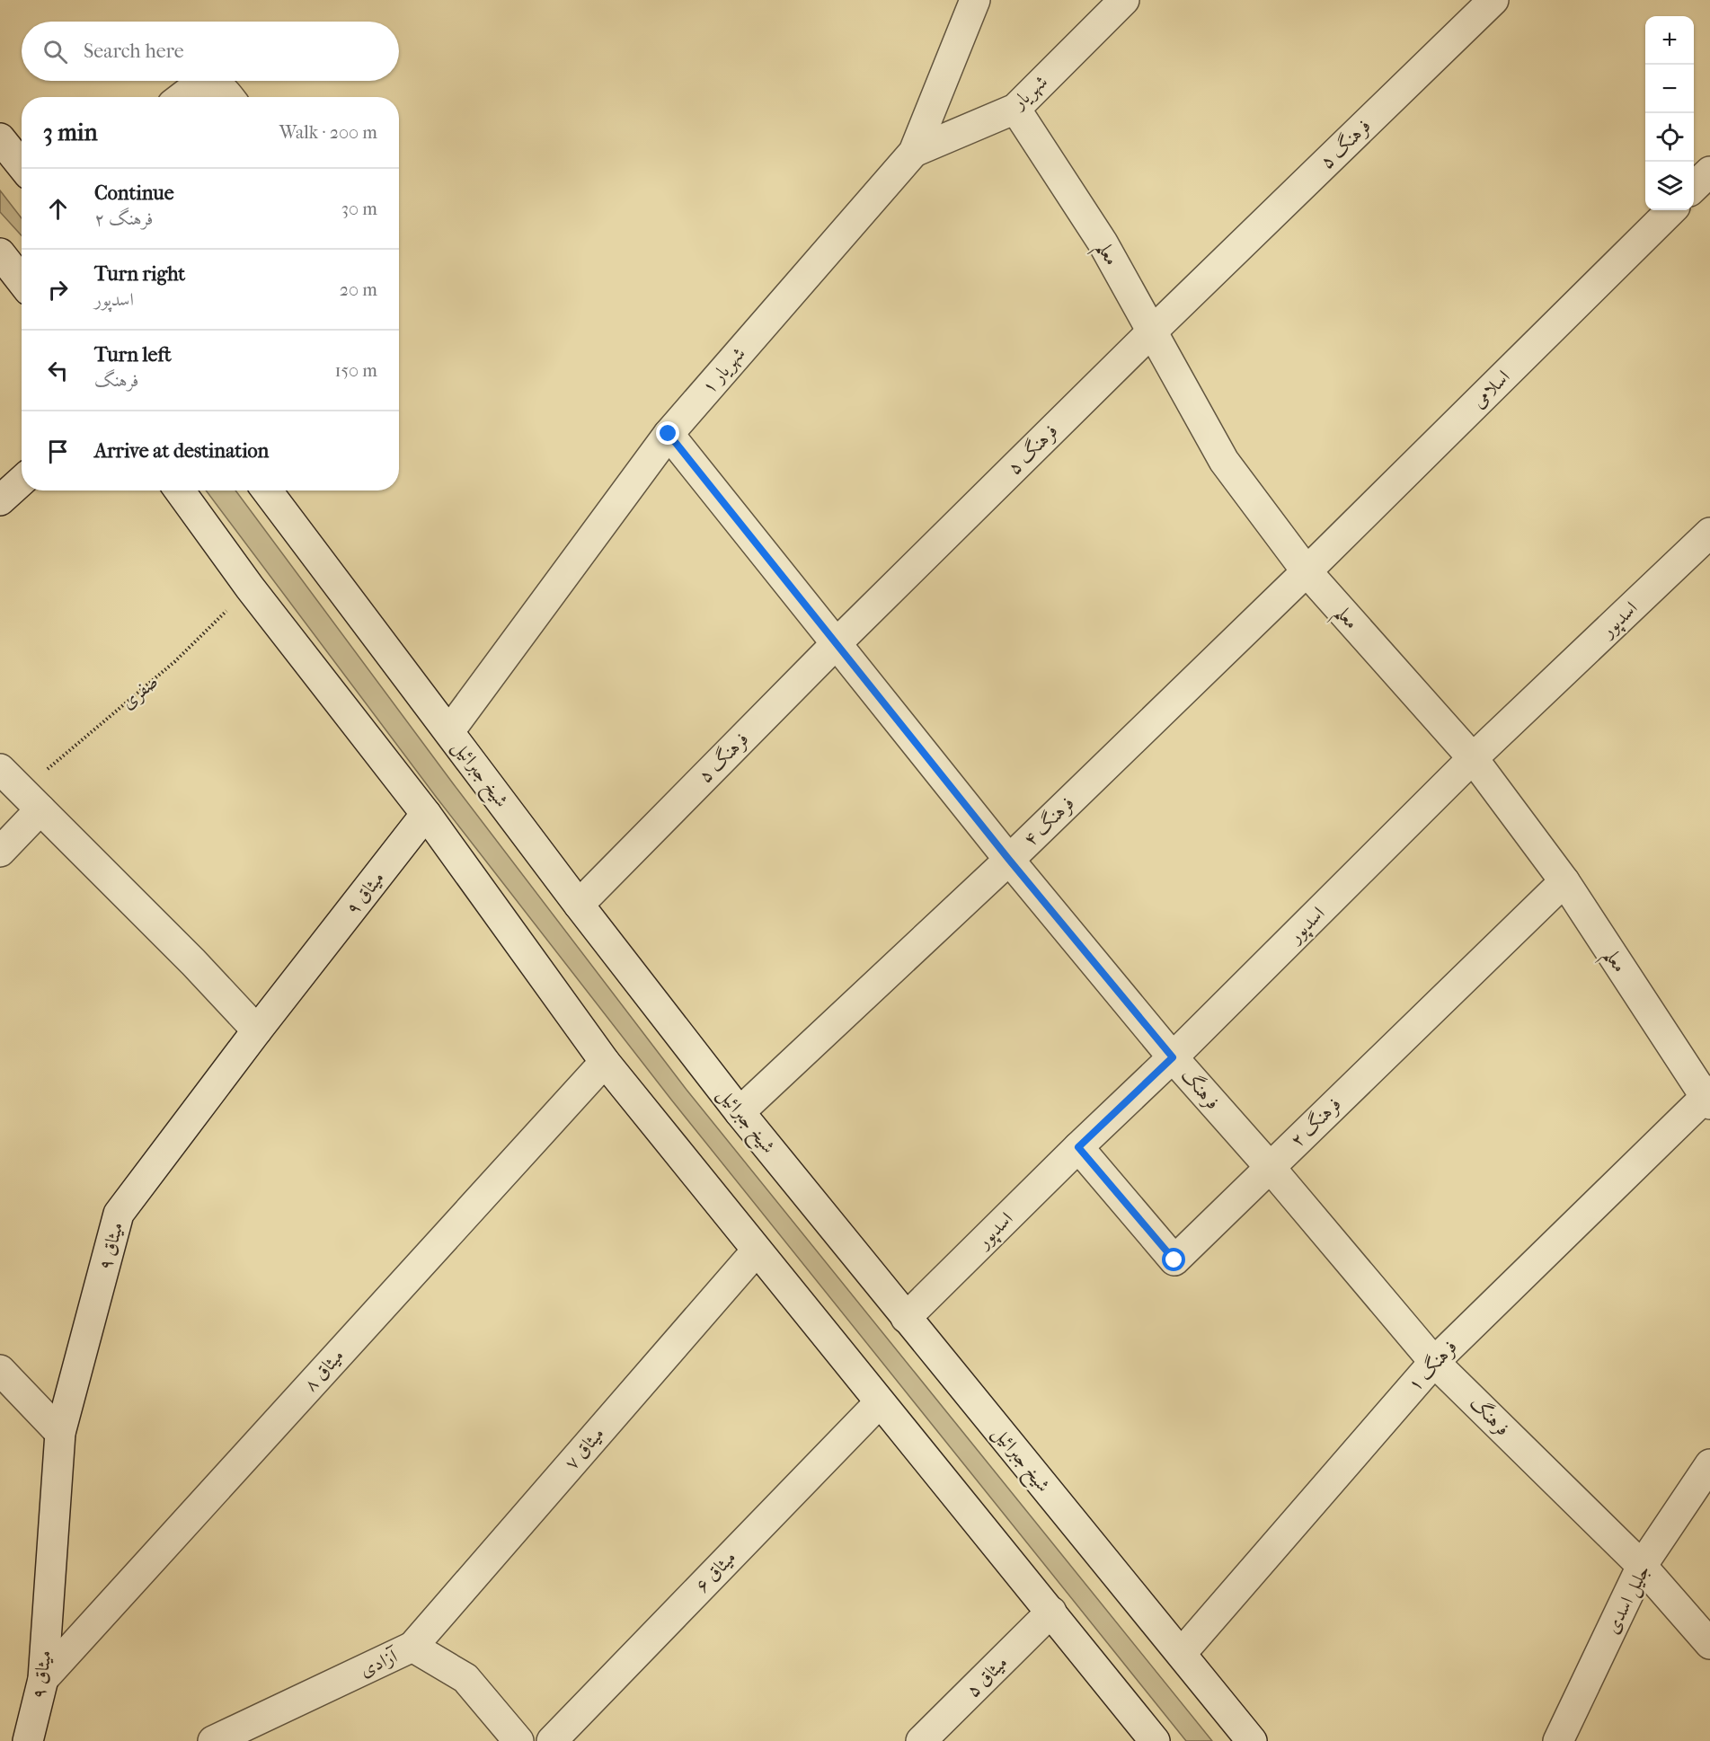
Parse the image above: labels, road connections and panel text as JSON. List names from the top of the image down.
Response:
{
  "streets": {
    "street": [
      "شهریار",
      "فرهنگ ۵",
      "معلم",
      "شهریار ۱",
      "اسلامی",
      "اسدپور",
      "شیخ جبرائیل",
      "فرهنگ ۴",
      "میثاق ۹",
      "فرهنگ",
      "فرهنگ ۲",
      "فرهنگ ۱",
      "میثاق ۸",
      "میثاق ۷",
      "میثاق ۶",
      "جلیل اسدی",
      "آزادی",
      "میثاق ۵"
    ],
    "path": ["صفری"]
  },
  "crossings": [
    ["شهریار", "معلم"],
    ["شهریار", "شهریار ۱"],
    ["فرهنگ ۵", "معلم"],
    ["فرهنگ ۵", "شیخ جبرائیل"],
    ["فرهنگ ۵", "فرهنگ"],
    ["معلم", "اسلامی"],
    ["معلم", "اسدپور"],
    ["معلم", "فرهنگ ۴"],
    ["معلم", "فرهنگ ۲"],
    ["معلم", "فرهنگ ۱"],
    ["شهریار ۱", "شیخ جبرائیل"],
    ["شهریار ۱", "فرهنگ"],
    ["اسلامی", "فرهنگ ۴"],
    ["اسدپور", "شیخ جبرائیل"],
    ["اسدپور", "فرهنگ"],
    ["اسدپور", "فرهنگ ۲"],
    ["شیخ جبرائیل", "فرهنگ ۴"],
    ["شیخ جبرائیل", "فرهنگ ۱"],
    ["فرهنگ ۴", "فرهنگ"],
    ["میثاق ۹", "میثاق ۸"],
    ["فرهنگ", "فرهنگ ۲"],
    ["فرهنگ", "فرهنگ ۱"],
    ["فرهنگ", "جلیل اسدی"],
    ["میثاق ۷", "آزادی"]
  ],
  "page": {
    "map_buttons": ["+", "−"],
    "search": "Search here",
    "heading": ["3 min", "Walk · 200 m"],
    "list": [
      ["Continue", "فرهنگ ۲", "30 m"],
      ["Turn right", "اسدپور", "20 m"],
      ["Turn left", "فرهنگ", "150 m"],
      "Arrive at destination"
    ]
  }
}
